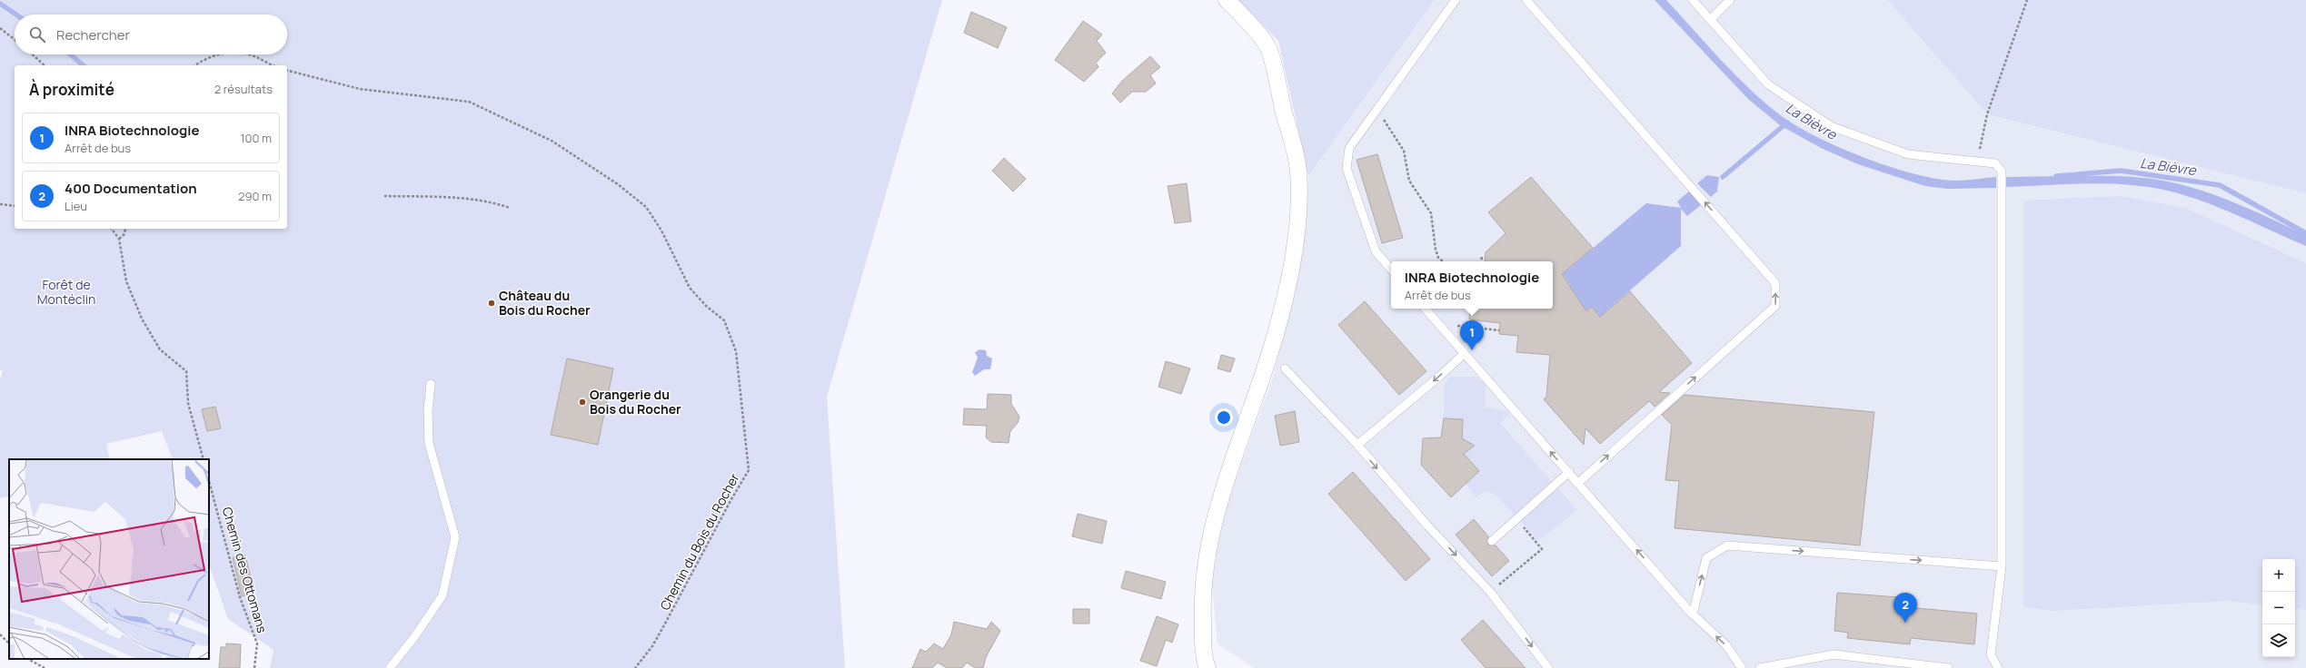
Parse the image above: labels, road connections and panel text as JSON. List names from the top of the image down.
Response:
{
  "streets": {
    "path": ["Chemin du Bois du Rocher", "Chemin des Ottomans"]
  },
  "water": ["La Bièvre"],
  "parks": ["Forêt de Montéclin"],
  "places": ["Château du Bois du Rocher", "Orangerie du Bois du Rocher"],
  "page": {
    "search": "Rechercher",
    "heading": ["À proximité", "2 résultats"],
    "list": [
      {
        "mark": "1",
        "name": "INRA Biotechnologie",
        "note": "Arrêt de bus",
        "value": "100 m"
      },
      {
        "mark": "2",
        "name": "400 Documentation",
        "note": "Lieu",
        "value": "290 m"
      }
    ],
    "popup": ["INRA Biotechnologie", "Arrêt de bus"],
    "pins": ["1", "2"],
    "map_buttons": ["+", "−"]
  }
}
